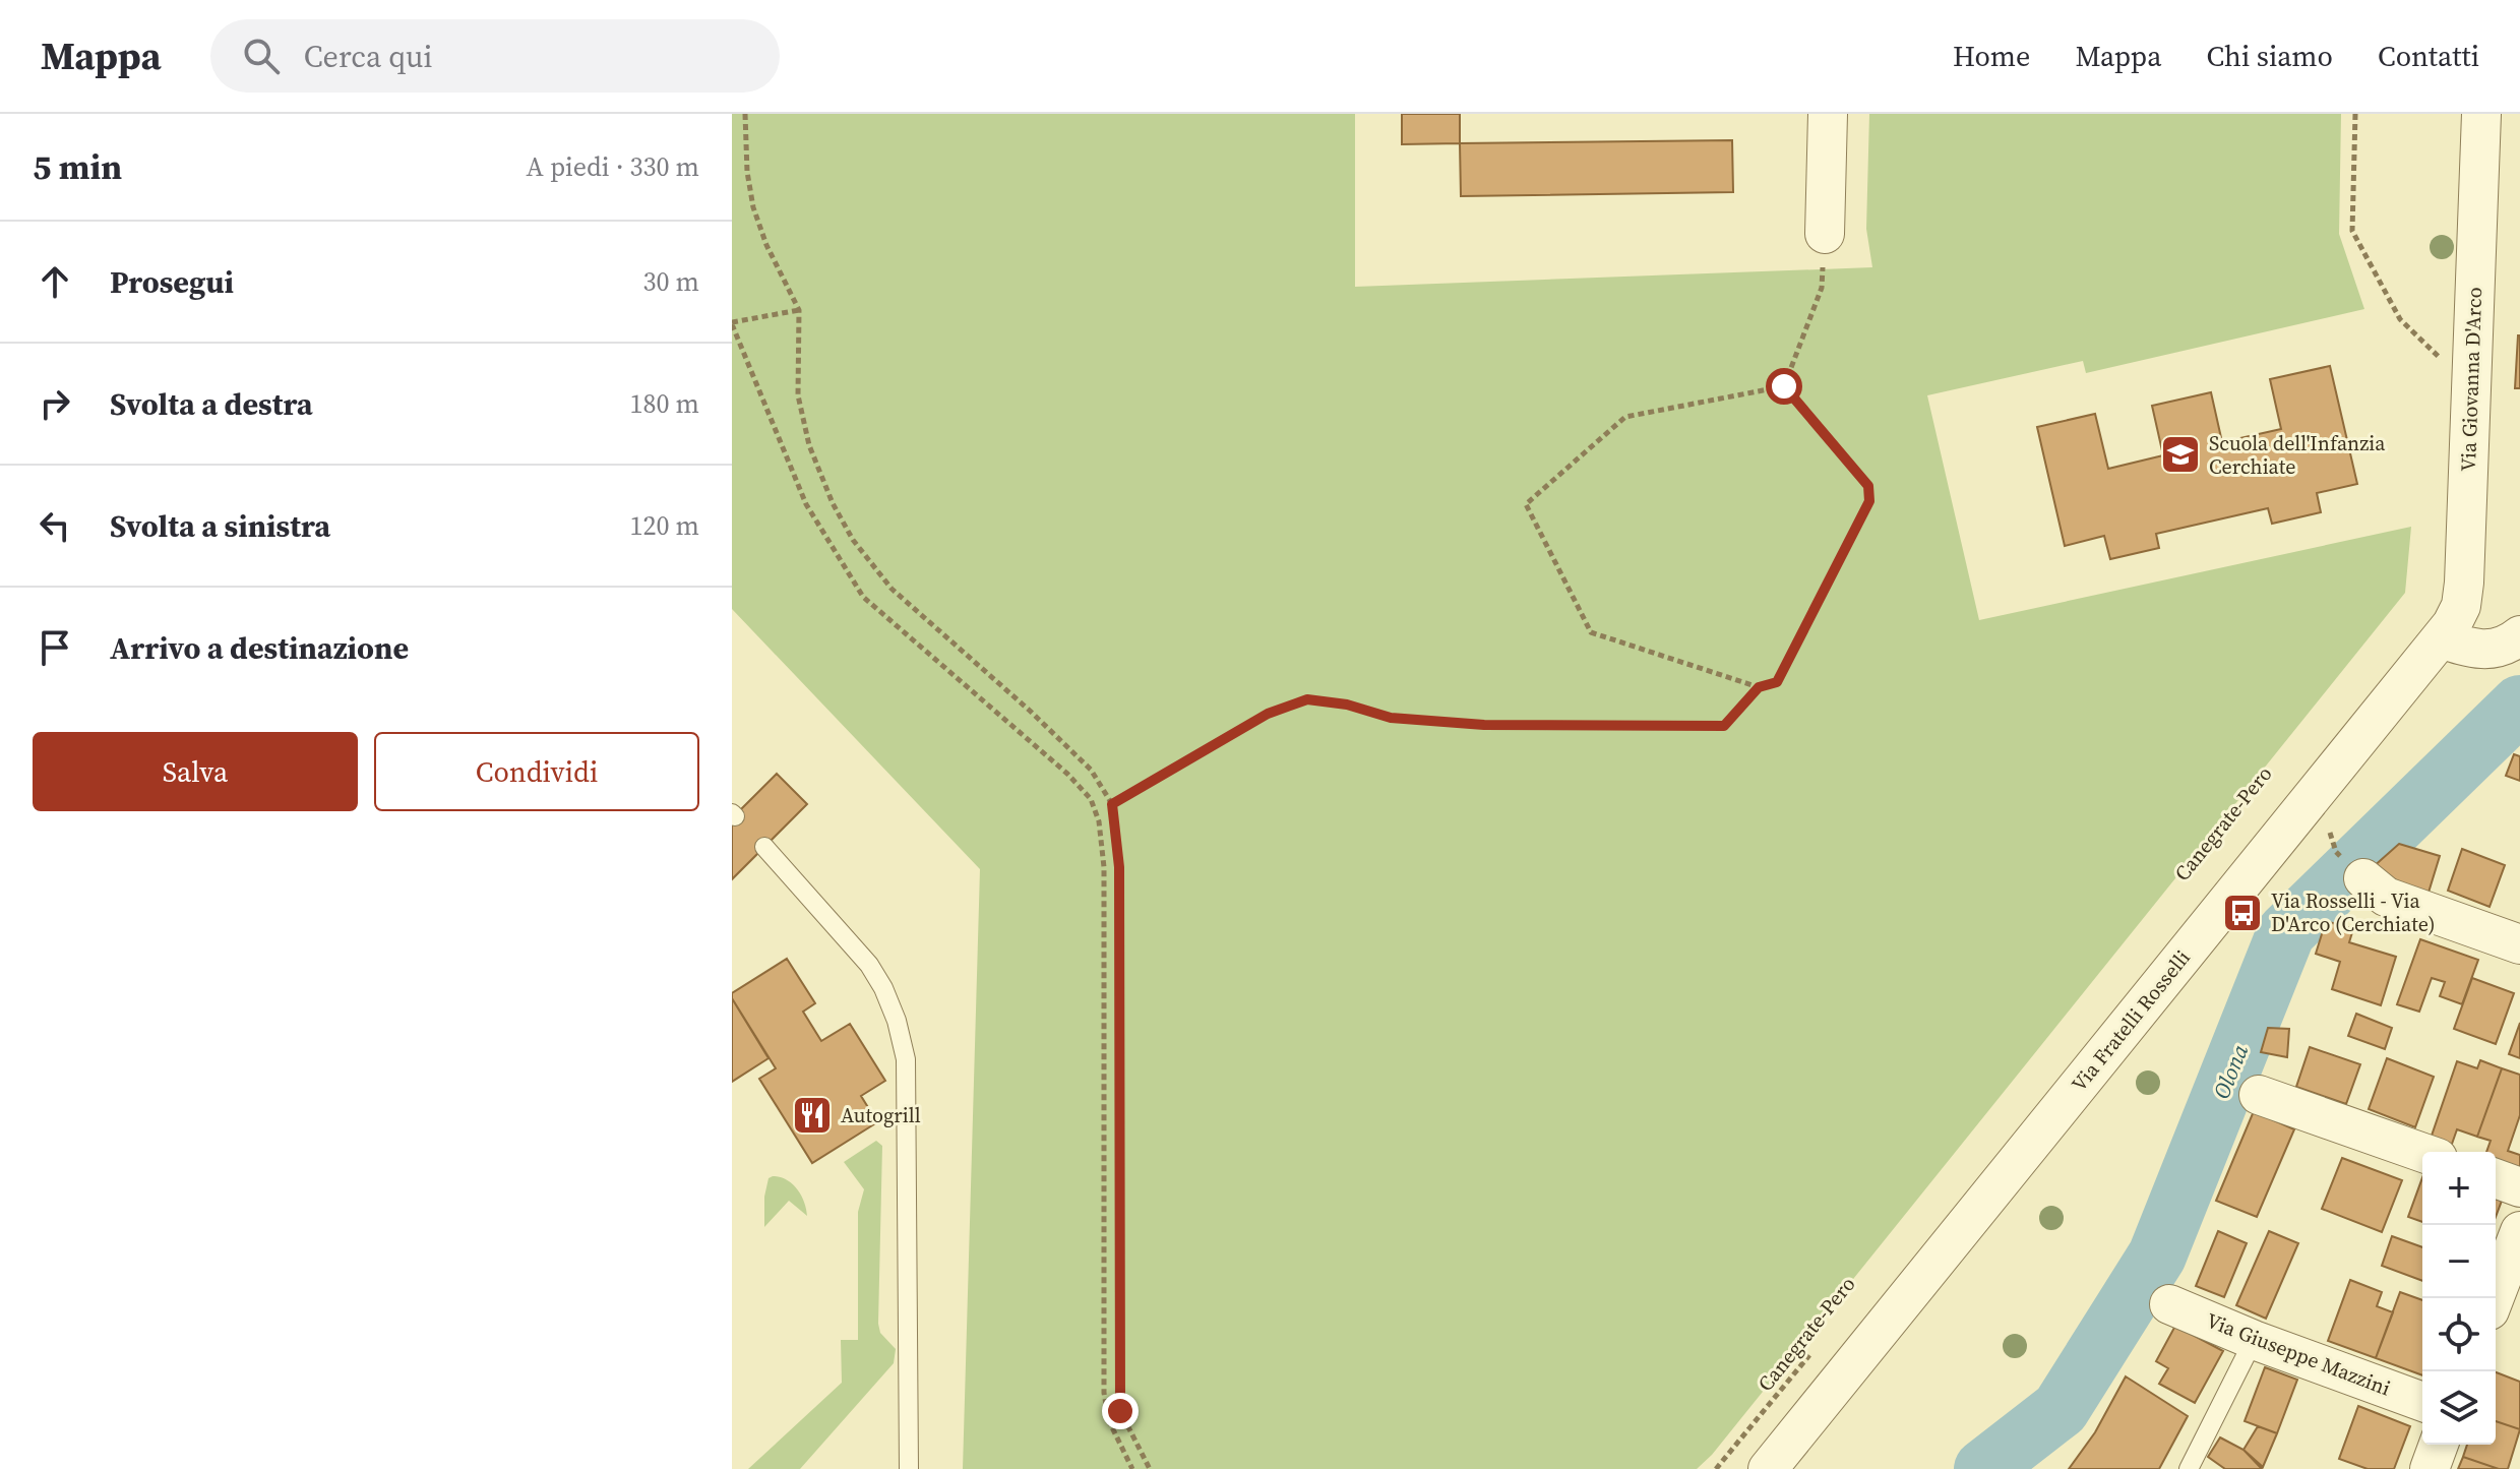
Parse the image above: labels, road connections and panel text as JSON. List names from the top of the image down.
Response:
{
  "streets": {
    "street": ["Via Giovanna D'Arco", "Via Fratelli Rosselli", "Via Giuseppe Mazzini"],
    "path": ["Canegrate-Pero"]
  },
  "crossings": [
    ["Via Giovanna D'Arco", "Via Fratelli Rosselli"]
  ],
  "water": ["Olona"],
  "places": {
    "school or university": ["Scuola dell'Infanzia Cerchiate"],
    "bus stop": ["Via Rosselli - Via D'Arco (Cerchiate)"],
    "restaurant": ["Autogrill"]
  },
  "page": {
    "header": "Mappa",
    "search": "Cerca qui",
    "nav": [
      "Home",
      "Mappa",
      "Chi siamo",
      "Contatti"
    ],
    "heading": ["5 min", "A piedi · 330 m"],
    "list": [
      ["Prosegui", "30 m"],
      ["Svolta a destra", "180 m"],
      ["Svolta a sinistra", "120 m"],
      "Arrivo a destinazione"
    ],
    "buttons": ["Salva", "Condividi"],
    "map_buttons": ["+", "−"]
  }
}
